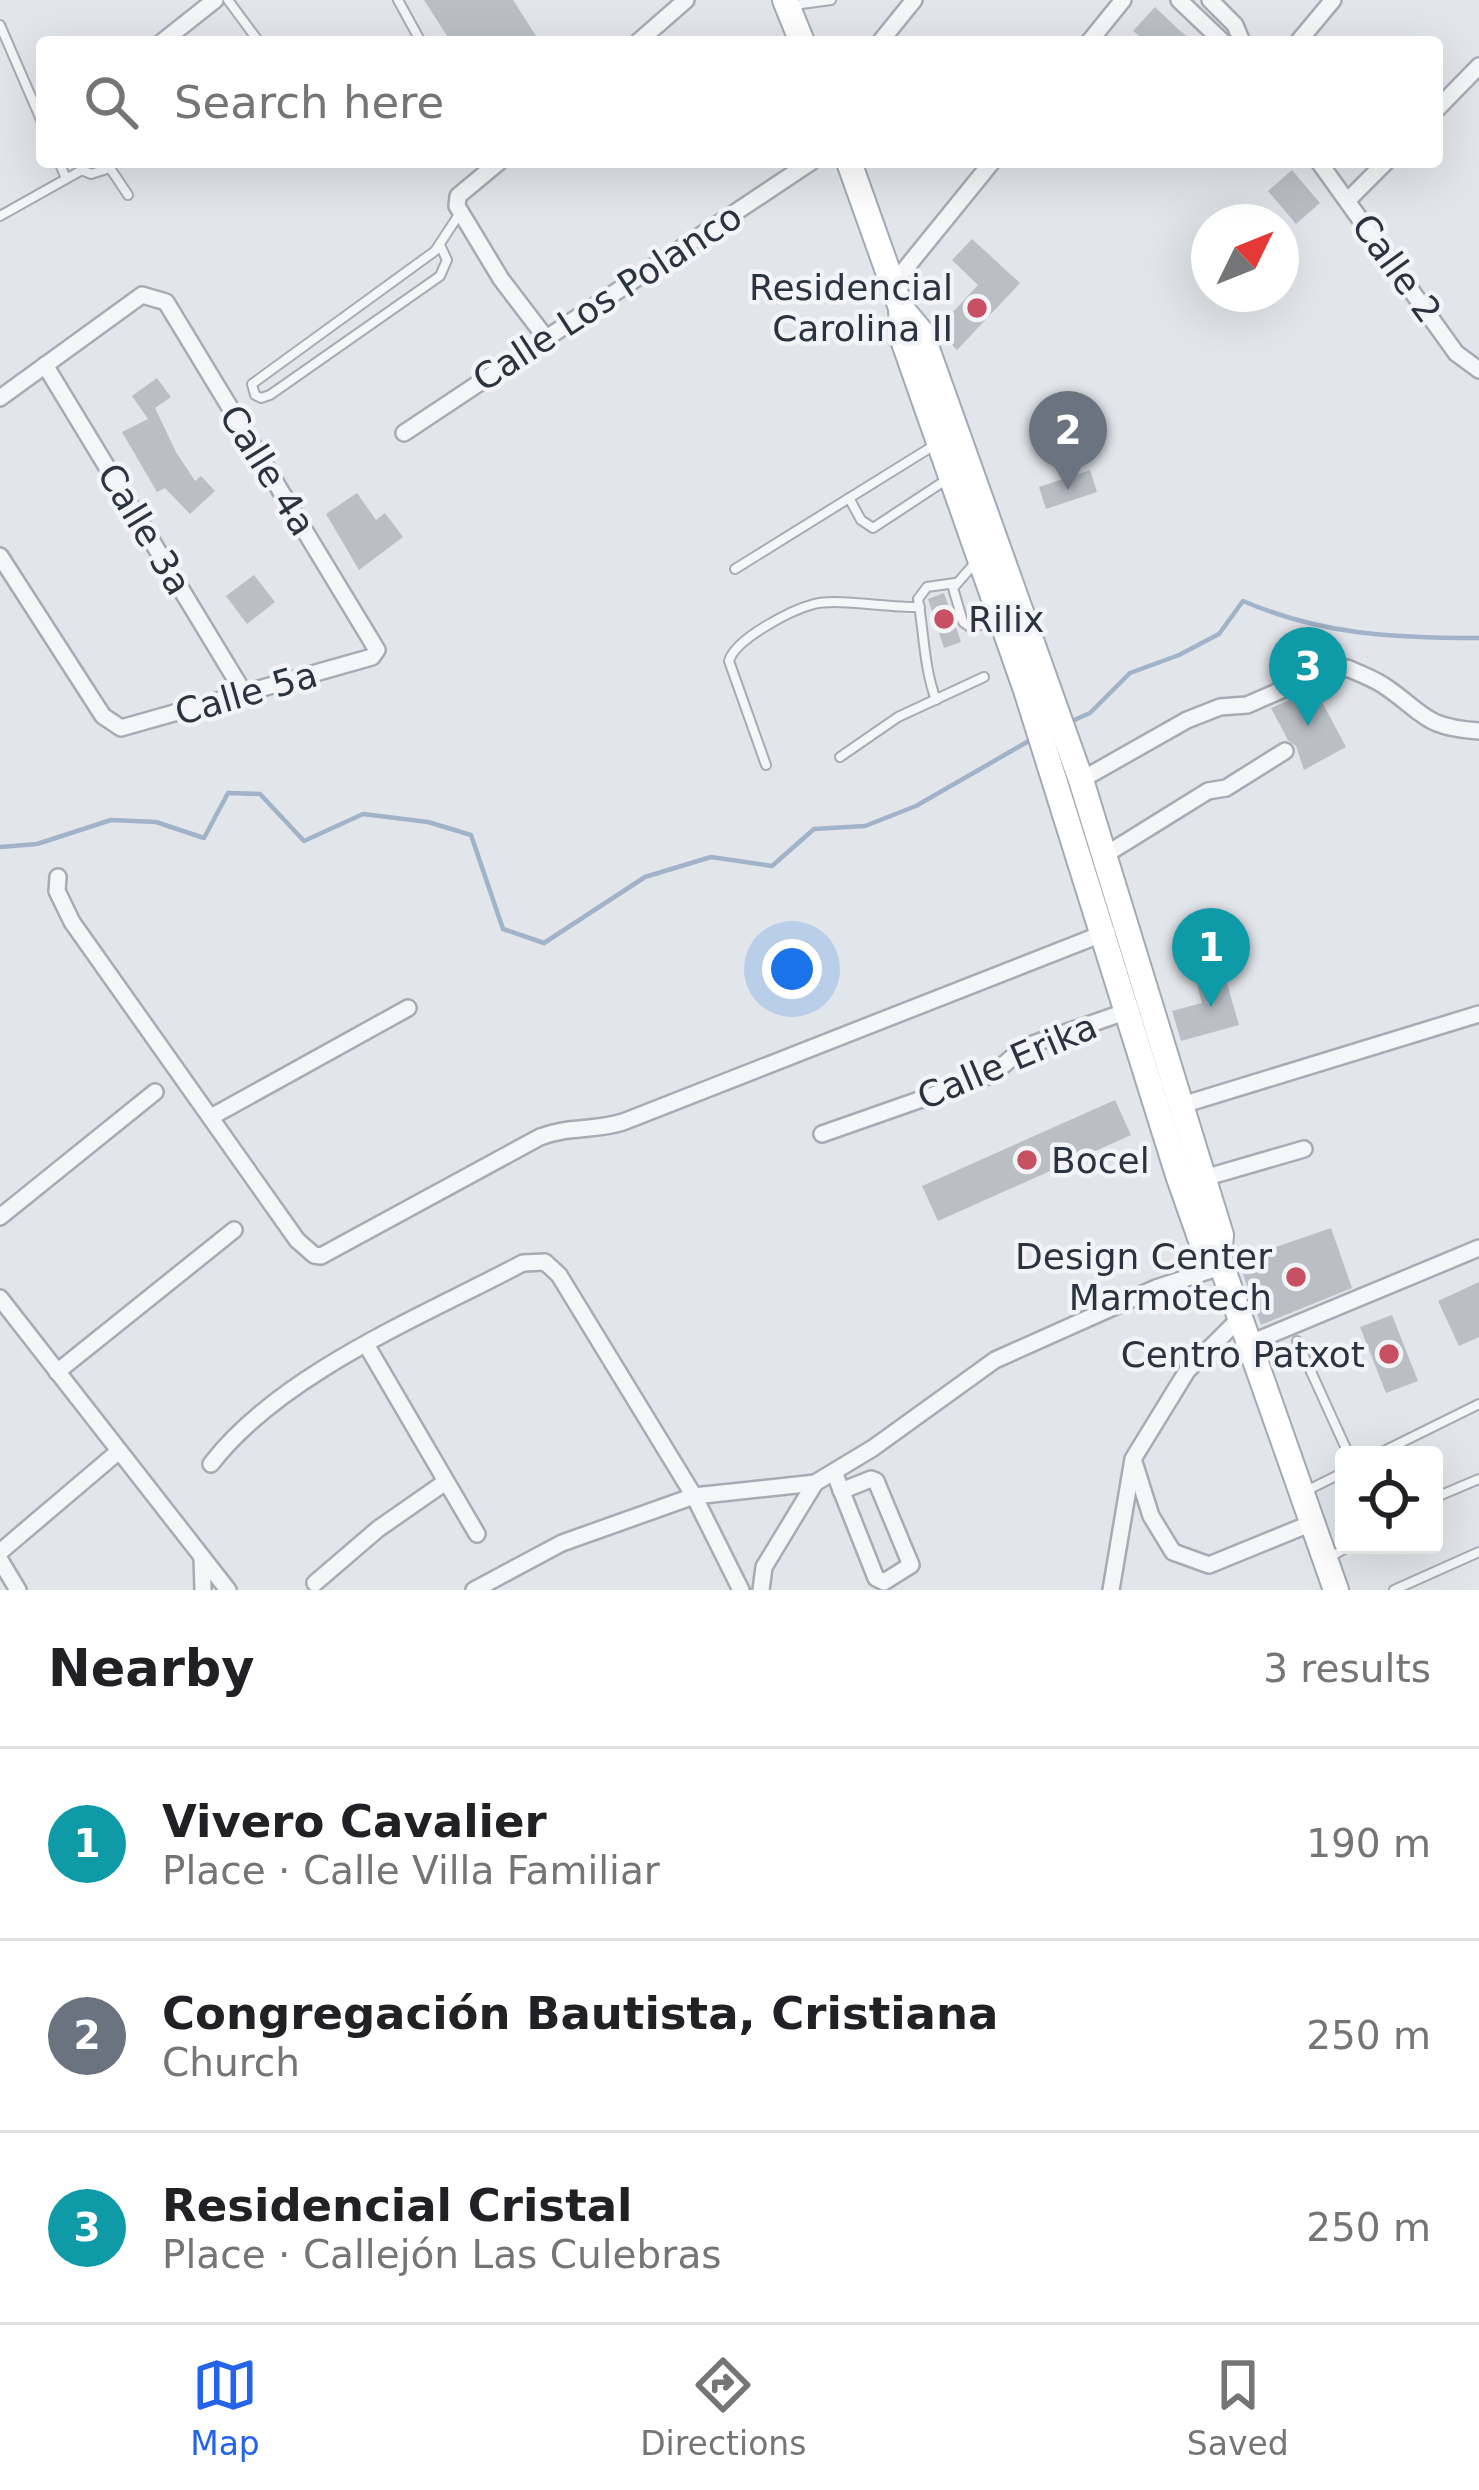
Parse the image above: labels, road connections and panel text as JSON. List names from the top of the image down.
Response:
{
  "streets": {
    "street": [
      "Calle 2",
      "Calle Los Polanco",
      "Calle 4a",
      "Calle 3a",
      "Calle 5a",
      "Calle Erika"
    ]
  },
  "crossings": [
    ["Calle 4a", "Calle 3a"],
    ["Calle 4a", "Calle 5a"],
    ["Calle 3a", "Calle 5a"]
  ],
  "places": [
    "Residencial Carolina II",
    "Rilix",
    "Bocel",
    "Design Center Marmotech",
    "Centro Patxot"
  ],
  "north": "top right",
  "page": {
    "search": "Search here",
    "pins": ["2", "3", "1"],
    "heading": ["Nearby", "3 results"],
    "list": [
      {
        "mark": "1",
        "name": "Vivero Cavalier",
        "note": "Place · Calle Villa Familiar",
        "value": "190 m"
      },
      {
        "mark": "2",
        "name": "Congregación Bautista, Cristiana",
        "note": "Church",
        "value": "250 m"
      },
      {
        "mark": "3",
        "name": "Residencial Cristal",
        "note": "Place · Callejón Las Culebras",
        "value": "250 m"
      }
    ],
    "nav": ["Map", "Directions", "Saved"]
  }
}
